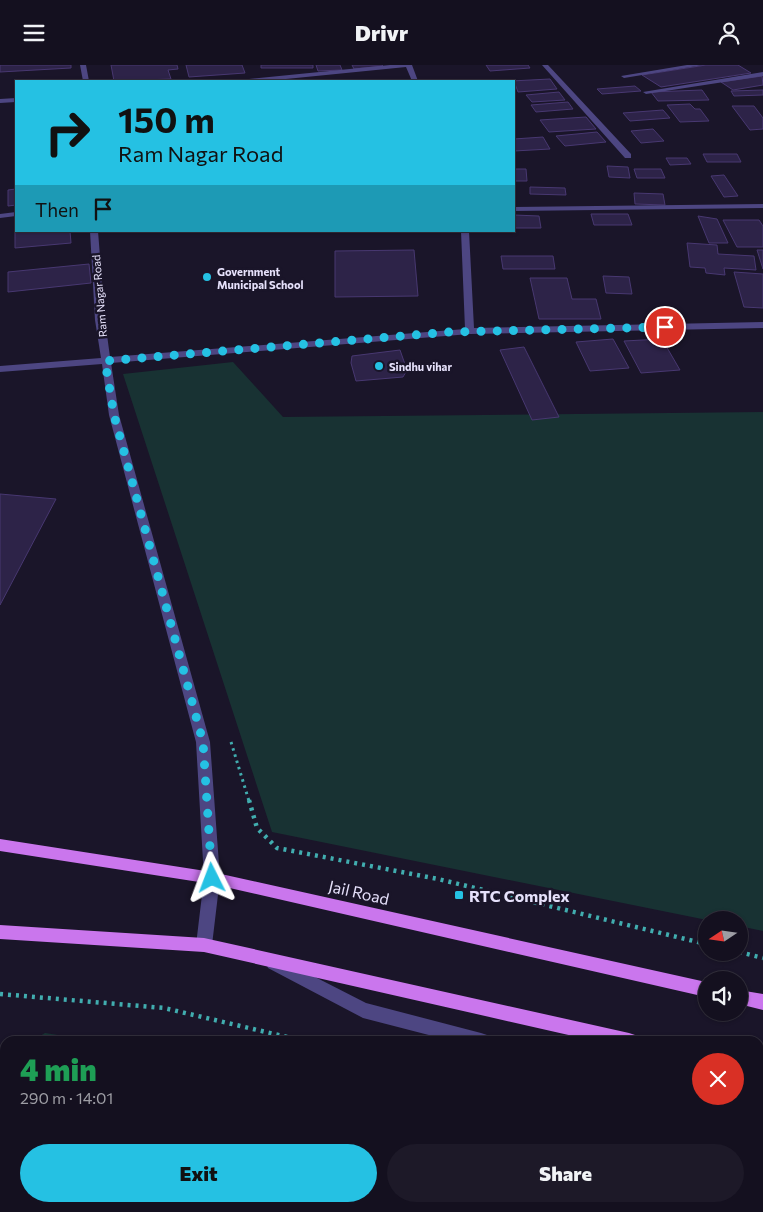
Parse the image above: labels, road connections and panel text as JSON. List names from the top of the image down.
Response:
{
  "streets": {
    "main road": ["Jail Road"],
    "street": ["Ram Nagar Road"]
  },
  "crossings": [
    ["Ram Nagar Road", "Jail Road"]
  ],
  "places": {
    "other": ["Government Municipal School", "Sindhu vihar"],
    "transit": ["RTC Complex"]
  },
  "north": "left",
  "page": {
    "header": "Drivr",
    "turn": ["150 m", "Ram Nagar Road"],
    "then": "Then",
    "heading": ["4 min", "290 m · 14:01"],
    "buttons": ["Exit", "Share"]
  }
}
